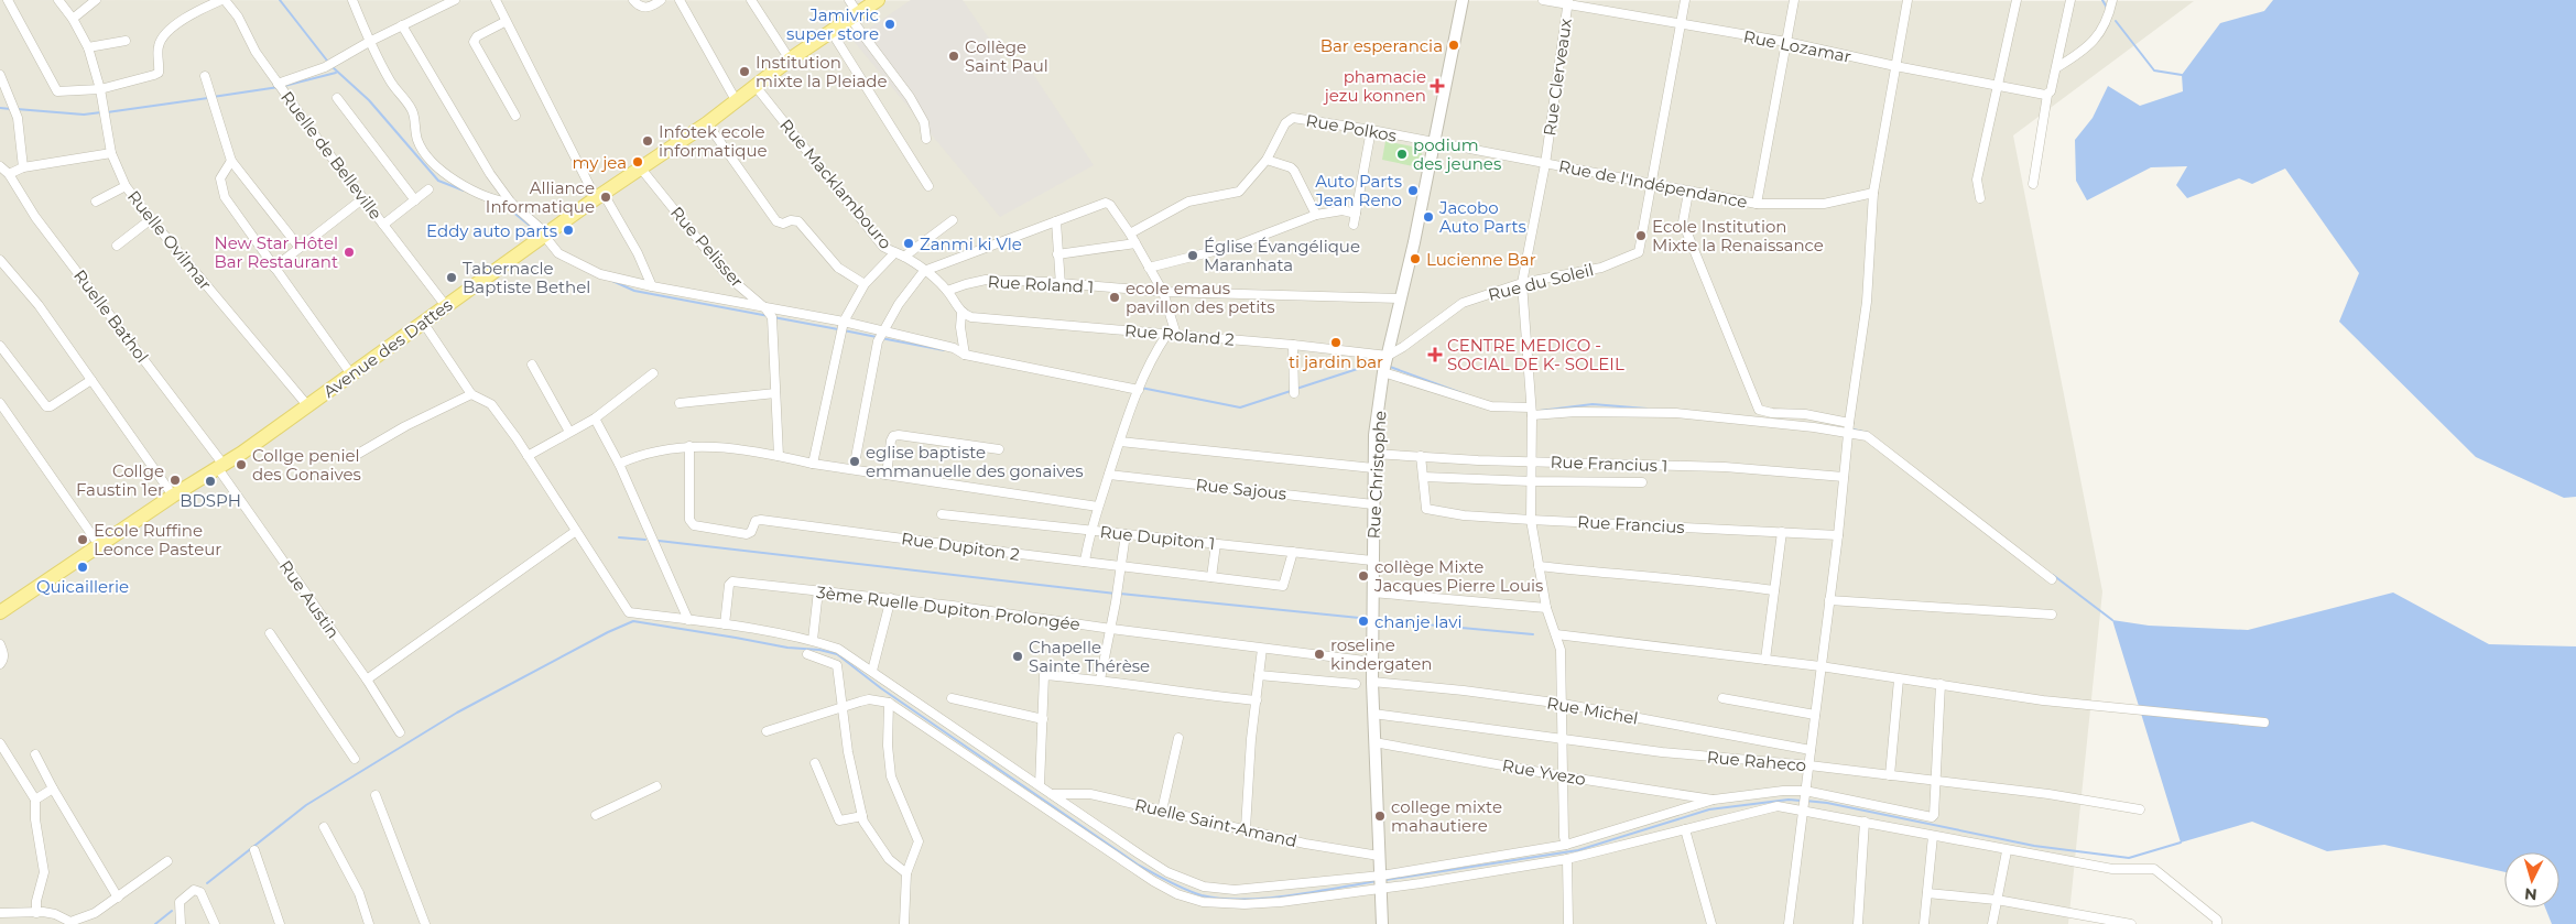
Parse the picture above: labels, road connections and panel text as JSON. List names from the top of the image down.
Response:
{
  "streets": {
    "main road": ["Avenue des Dattes"],
    "street": [
      "Rue Lozamar",
      "Rue Clerveaux",
      "Rue Polkos",
      "Ruelle de Belleville",
      "Rue Macklambouro",
      "Rue de l'Indépendance",
      "Ruelle Ovilmar",
      "Rue Pelisser",
      "Rue du Soleil",
      "Rue Roland 1",
      "Ruelle Bathol",
      "Rue Roland 2",
      "Rue Francius 1",
      "Rue Christophe",
      "Rue Sajous",
      "Rue Francius",
      "Rue Dupiton 1",
      "Rue Dupiton 2",
      "Rue Austin",
      "3ème Ruelle Dupiton Prolongée",
      "Rue Michel",
      "Rue Raheco",
      "Rue Yvezo",
      "Ruelle Saint-Amand"
    ]
  },
  "crossings": [
    ["Rue Lozamar", "Rue Clerveaux"],
    ["Rue Clerveaux", "Rue de l'Indépendance"],
    ["Rue Clerveaux", "Rue du Soleil"],
    ["Rue Clerveaux", "Rue Francius 1"],
    ["Rue Clerveaux", "Rue Francius"],
    ["Rue Clerveaux", "Rue Michel"],
    ["Rue Clerveaux", "Rue Raheco"],
    ["Rue Clerveaux", "Rue Yvezo"],
    ["Rue Polkos", "Rue de l'Indépendance"],
    ["Rue Polkos", "Rue Christophe"],
    ["Ruelle de Belleville", "Avenue des Dattes"],
    ["Rue Macklambouro", "Rue Roland 1"],
    ["Rue Macklambouro", "Rue Roland 2"],
    ["Rue Macklambouro", "Avenue des Dattes"],
    ["Rue de l'Indépendance", "Rue du Soleil"],
    ["Rue de l'Indépendance", "Rue Christophe"],
    ["Ruelle Ovilmar", "Avenue des Dattes"],
    ["Rue Pelisser", "Avenue des Dattes"],
    ["Rue du Soleil", "Rue Roland 2"],
    ["Rue du Soleil", "Rue Christophe"],
    ["Rue Roland 1", "Rue Christophe"],
    ["Ruelle Bathol", "Avenue des Dattes"],
    ["Ruelle Bathol", "Rue Austin"],
    ["Rue Roland 2", "Rue Christophe"],
    ["Avenue des Dattes", "Rue Austin"],
    ["Rue Francius 1", "Rue Christophe"],
    ["Rue Christophe", "Rue Sajous"],
    ["Rue Christophe", "Rue Dupiton 1"],
    ["Rue Christophe", "3ème Ruelle Dupiton Prolongée"],
    ["Rue Christophe", "Rue Michel"],
    ["Rue Christophe", "Rue Raheco"],
    ["Rue Christophe", "Rue Yvezo"],
    ["Rue Christophe", "Ruelle Saint-Amand"],
    ["Rue Dupiton 1", "Rue Dupiton 2"]
  ],
  "places": {
    "other": [
      "Jamivric super store",
      "Bar esperancia",
      "Collège Saint Paul",
      "Institution mixte la Pleiade",
      "Infotek ecole informatique",
      "podium des jeunes",
      "my jea",
      "Auto Parts Jean Reno",
      "Alliance Informatique",
      "Jacobo Auto Parts",
      "Eddy auto parts",
      "Ecole Institution Mixte la Renaissance",
      "Zanmi ki Vle",
      "New Star Hôtel Bar Restaurant",
      "Église Évangélique Maranhata",
      "Lucienne Bar",
      "Tabernacle Baptiste Bethel",
      "ecole emaus pavillon des petits",
      "ti jardin bar",
      "eglise baptiste emmanuelle des gonaives",
      "Collge peniel des Gonaives",
      "Collge Faustin 1er",
      "BDSPH",
      "Ecole Ruffine Leonce Pasteur",
      "Quicaillerie",
      "collège Mixte Jacques Pierre Louis",
      "chanje lavi",
      "roseline kindergaten",
      "Chapelle Sainte Thérèse",
      "college mixte mahautiere"
    ],
    "health": ["phamacie jezu konnen", "CENTRE MEDICO - SOCIAL DE K- SOLEIL"]
  },
  "north": "bottom"
}
